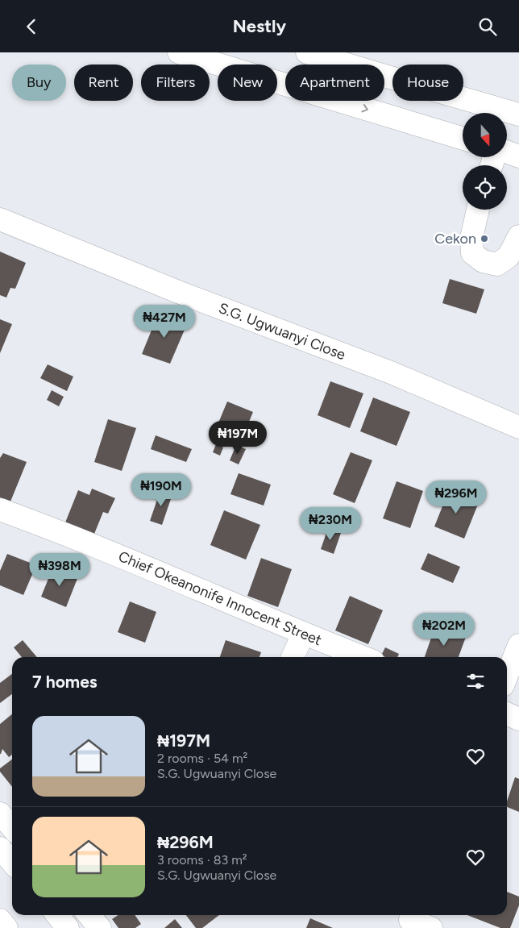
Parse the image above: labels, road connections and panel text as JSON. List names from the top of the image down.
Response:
{
  "streets": {
    "street": ["S.G. Ugwuanyi Close", "Chief Okeanonife Innocent Street"]
  },
  "places": ["Cekon"],
  "north": "bottom",
  "page": {
    "header": "Nestly",
    "chip": [
      "Buy",
      "Rent",
      "Filters",
      "New",
      "Apartment",
      "House"
    ],
    "price": [
      "₦427M",
      "₦197M",
      "₦190M",
      "₦296M",
      "₦230M",
      "₦398M",
      "₦202M"
    ],
    "heading": "7 homes",
    "list": [
      {
        "name": "₦197M",
        "note": "2 rooms · 54 m² · S.G. Ugwuanyi Close"
      },
      {
        "name": "₦296M",
        "note": "3 rooms · 83 m² · S.G. Ugwuanyi Close"
      }
    ]
  }
}
